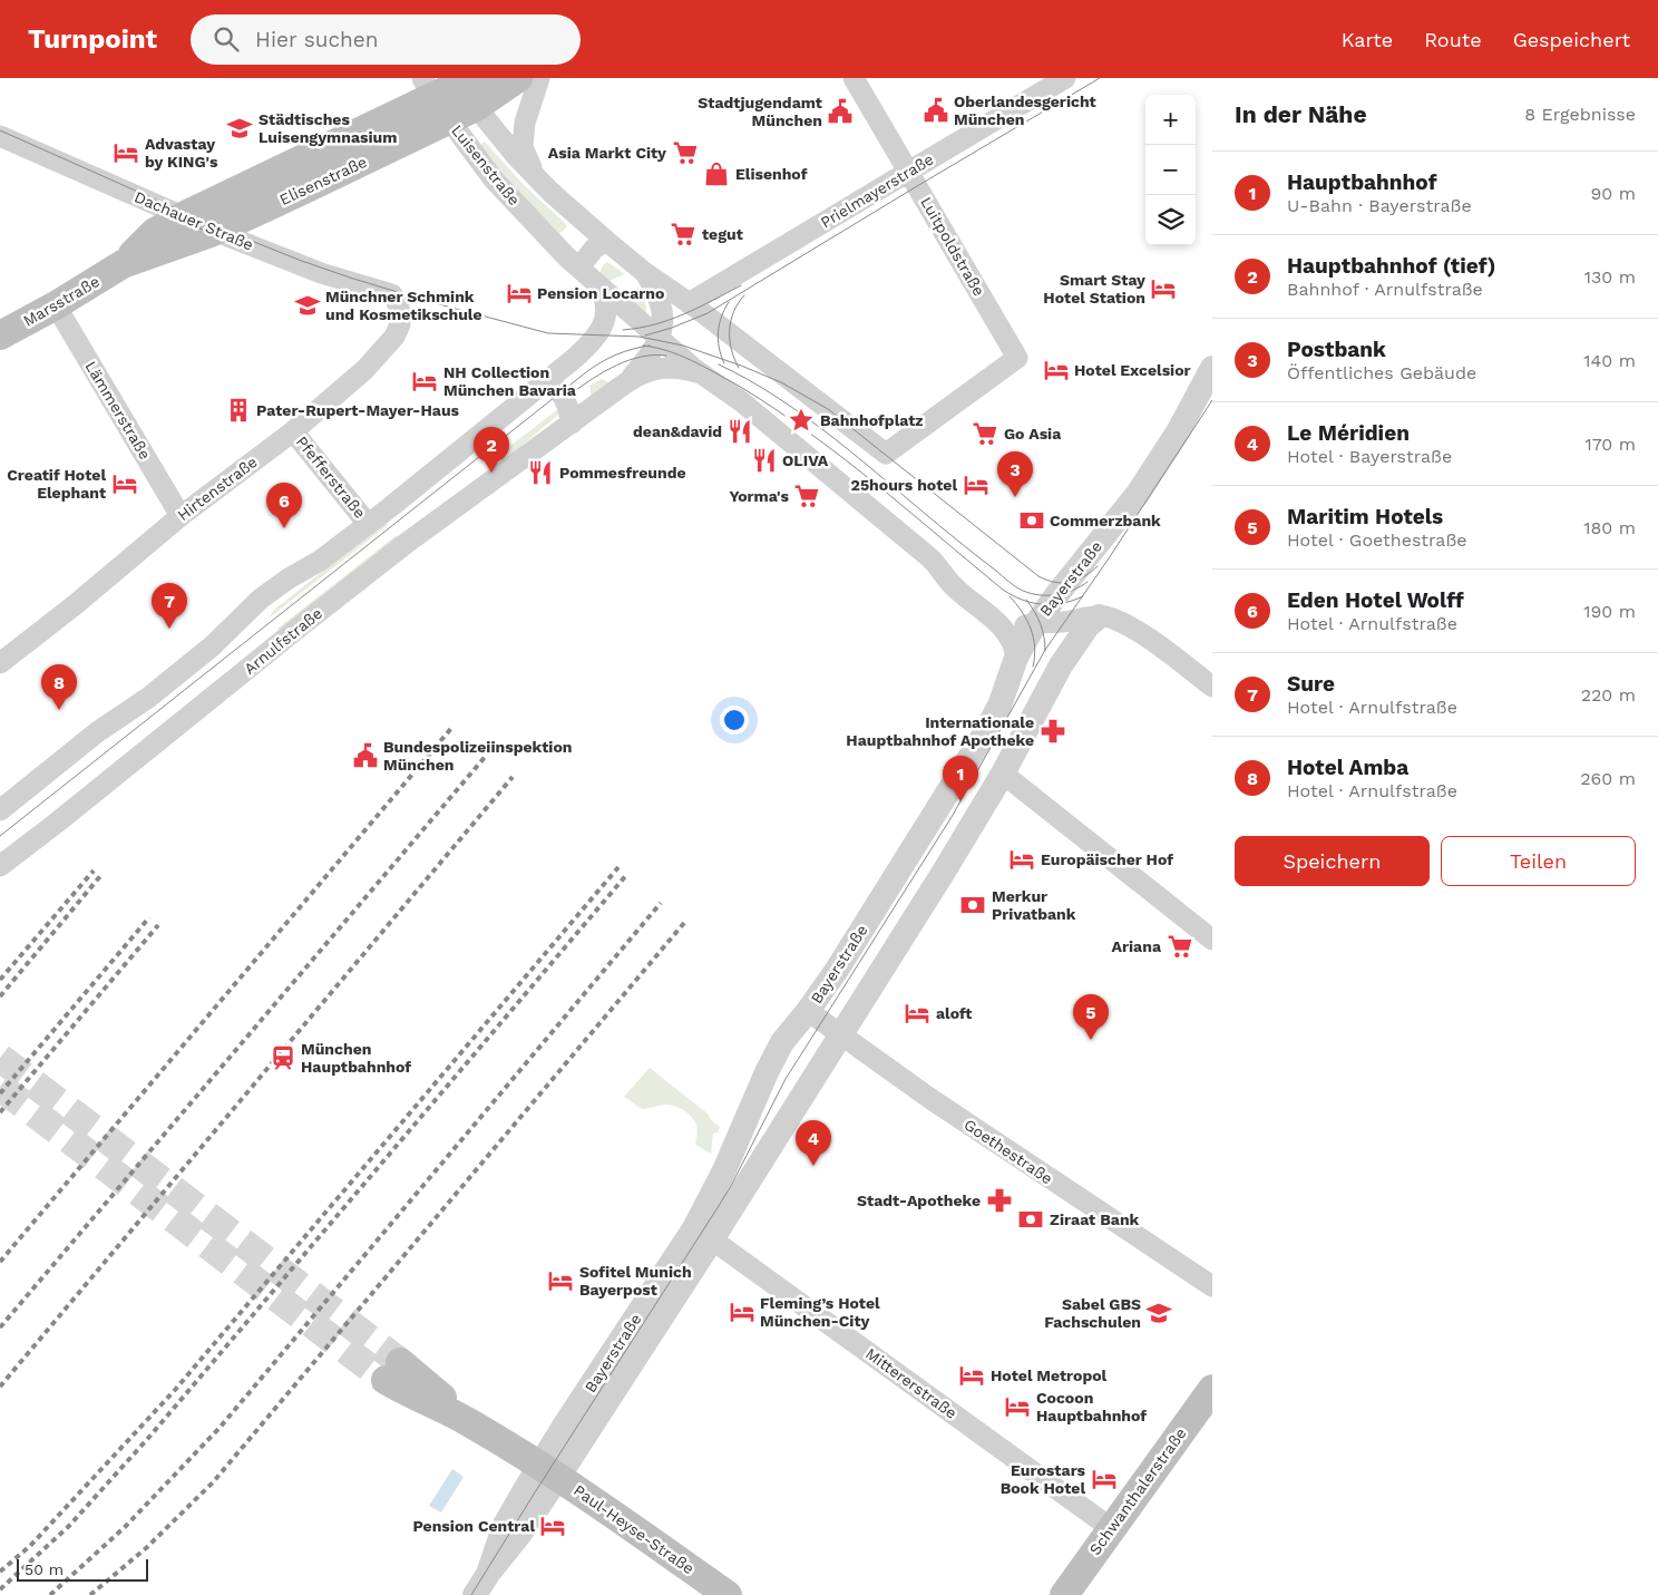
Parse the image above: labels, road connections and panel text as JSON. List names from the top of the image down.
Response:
{
  "streets": {
    "main road": [
      "Elisenstraße",
      "Marsstraße",
      "Schwanthalerstraße",
      "Paul-Heyse-Straße"
    ],
    "street": [
      "Luisenstraße",
      "Prielmayerstraße",
      "Dachauer Straße",
      "Luitpoldstraße",
      "Lämmerstraße",
      "Pfefferstraße",
      "Hirtenstraße",
      "Bayerstraße",
      "Arnulfstraße",
      "Goethestraße",
      "Mittererstraße"
    ]
  },
  "crossings": [
    ["Luisenstraße", "Elisenstraße"],
    ["Luisenstraße", "Arnulfstraße"],
    ["Elisenstraße", "Dachauer Straße"],
    ["Elisenstraße", "Marsstraße"],
    ["Prielmayerstraße", "Luitpoldstraße"],
    ["Dachauer Straße", "Marsstraße"],
    ["Dachauer Straße", "Hirtenstraße"],
    ["Marsstraße", "Lämmerstraße"],
    ["Lämmerstraße", "Hirtenstraße"],
    ["Pfefferstraße", "Hirtenstraße"],
    ["Bayerstraße", "Goethestraße"],
    ["Bayerstraße", "Mittererstraße"],
    ["Bayerstraße", "Paul-Heyse-Straße"],
    ["Mittererstraße", "Schwanthalerstraße"]
  ],
  "places": {
    "public building": ["Oberlandesgericht München", "Stadtjugendamt München", "Bundespolizeiinspektion München"],
    "school or university": ["Städtisches Luisengymnasium", "Münchner Schmink und Kosmetikschule", "Sabel GBS Fachschulen"],
    "hotel": [
      "Advastay by KING's",
      "Smart Stay Hotel Station",
      "Pension Locarno",
      "Hotel Excelsior",
      "NH Collection München Bavaria",
      "Creatif Hotel Elephant",
      "25hours hotel",
      "Europäischer Hof",
      "aloft",
      "Sofitel Munich Bayerpost",
      "Fleming’s Hotel München-City",
      "Hotel Metropol",
      "Cocoon Hauptbahnhof",
      "Eurostars Book Hotel",
      "Pension Central"
    ],
    "supermarket": [
      "Asia Markt City",
      "tegut",
      "Go Asia",
      "Yorma's",
      "Ariana"
    ],
    "shop": ["Elisenhof"],
    "building": ["Pater-Rupert-Mayer-Haus"],
    "place": ["Bahnhofplatz"],
    "restaurant": ["dean&david", "OLIVA", "Pommesfreunde"],
    "bank": ["Commerzbank", "Merkur Privatbank", "Ziraat Bank"],
    "pharmacy": ["Internationale Hauptbahnhof Apotheke", "Stadt-Apotheke"],
    "station": ["München Hauptbahnhof"]
  },
  "scale_bar": "50 m",
  "page": {
    "header": "Turnpoint",
    "search": "Hier suchen",
    "nav": ["Karte", "Route", "Gespeichert"],
    "heading": ["In der Nähe", "8 Ergebnisse"],
    "map_buttons": ["+", "−"],
    "list": [
      {
        "mark": "1",
        "name": "Hauptbahnhof",
        "note": "U-Bahn · Bayerstraße",
        "value": "90 m"
      },
      {
        "mark": "2",
        "name": "Hauptbahnhof (tief)",
        "note": "Bahnhof · Arnulfstraße",
        "value": "130 m"
      },
      {
        "mark": "3",
        "name": "Postbank",
        "note": "Öffentliches Gebäude",
        "value": "140 m"
      },
      {
        "mark": "4",
        "name": "Le Méridien",
        "note": "Hotel · Bayerstraße",
        "value": "170 m"
      },
      {
        "mark": "5",
        "name": "Maritim Hotels",
        "note": "Hotel · Goethestraße",
        "value": "180 m"
      },
      {
        "mark": "6",
        "name": "Eden Hotel Wolff",
        "note": "Hotel · Arnulfstraße",
        "value": "190 m"
      },
      {
        "mark": "7",
        "name": "Sure",
        "note": "Hotel · Arnulfstraße",
        "value": "220 m"
      },
      {
        "mark": "8",
        "name": "Hotel Amba",
        "note": "Hotel · Arnulfstraße",
        "value": "260 m"
      }
    ],
    "pins": [
      "2",
      "3",
      "6",
      "7",
      "8",
      "1",
      "5",
      "4"
    ],
    "buttons": ["Speichern", "Teilen"],
    "scale": "50 m"
  }
}
